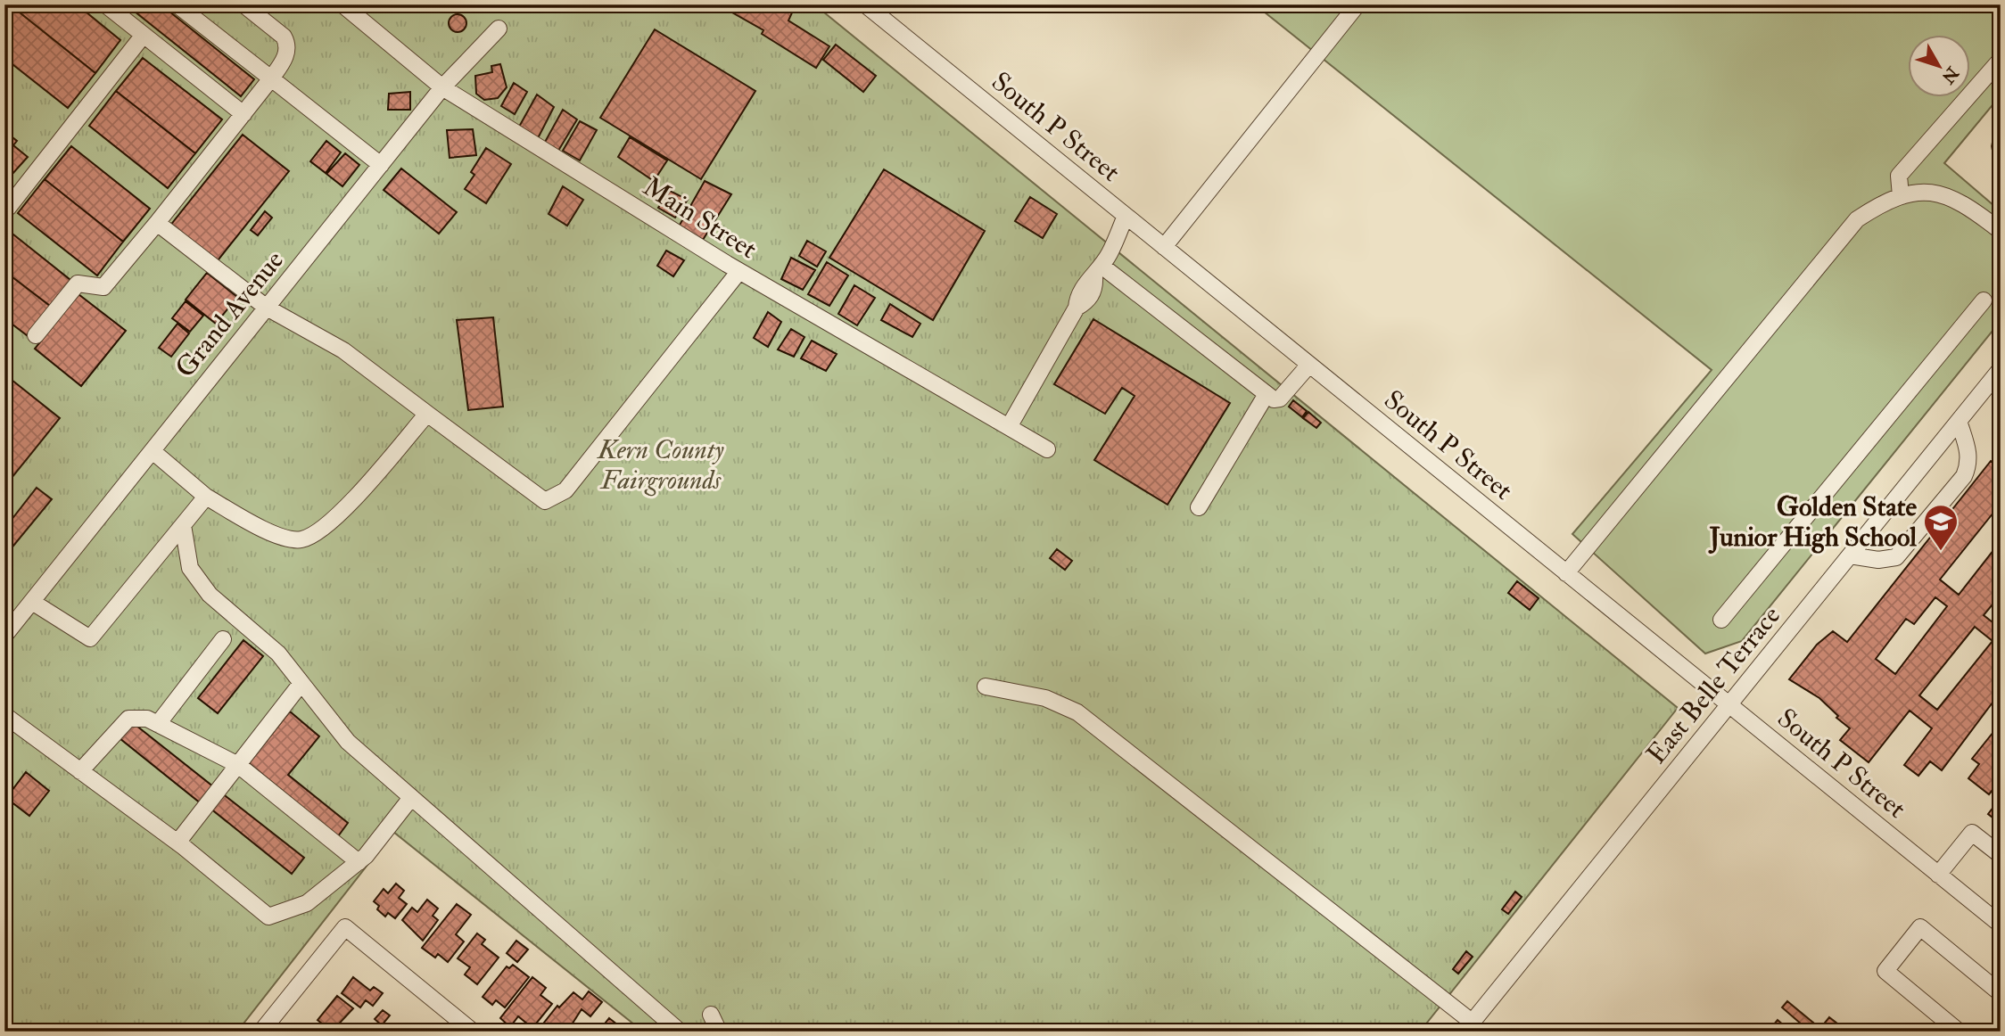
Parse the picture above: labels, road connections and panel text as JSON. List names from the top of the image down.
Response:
{
  "streets": {
    "street": [
      "South P Street",
      "Main Street",
      "Grand Avenue",
      "East Belle Terrace"
    ]
  },
  "crossings": [
    ["South P Street", "East Belle Terrace"],
    ["Main Street", "Grand Avenue"]
  ],
  "parks": ["Kern County Fairgrounds"],
  "places": {
    "school or university": ["Golden State Junior High School"]
  },
  "north": "bottom right"
}
